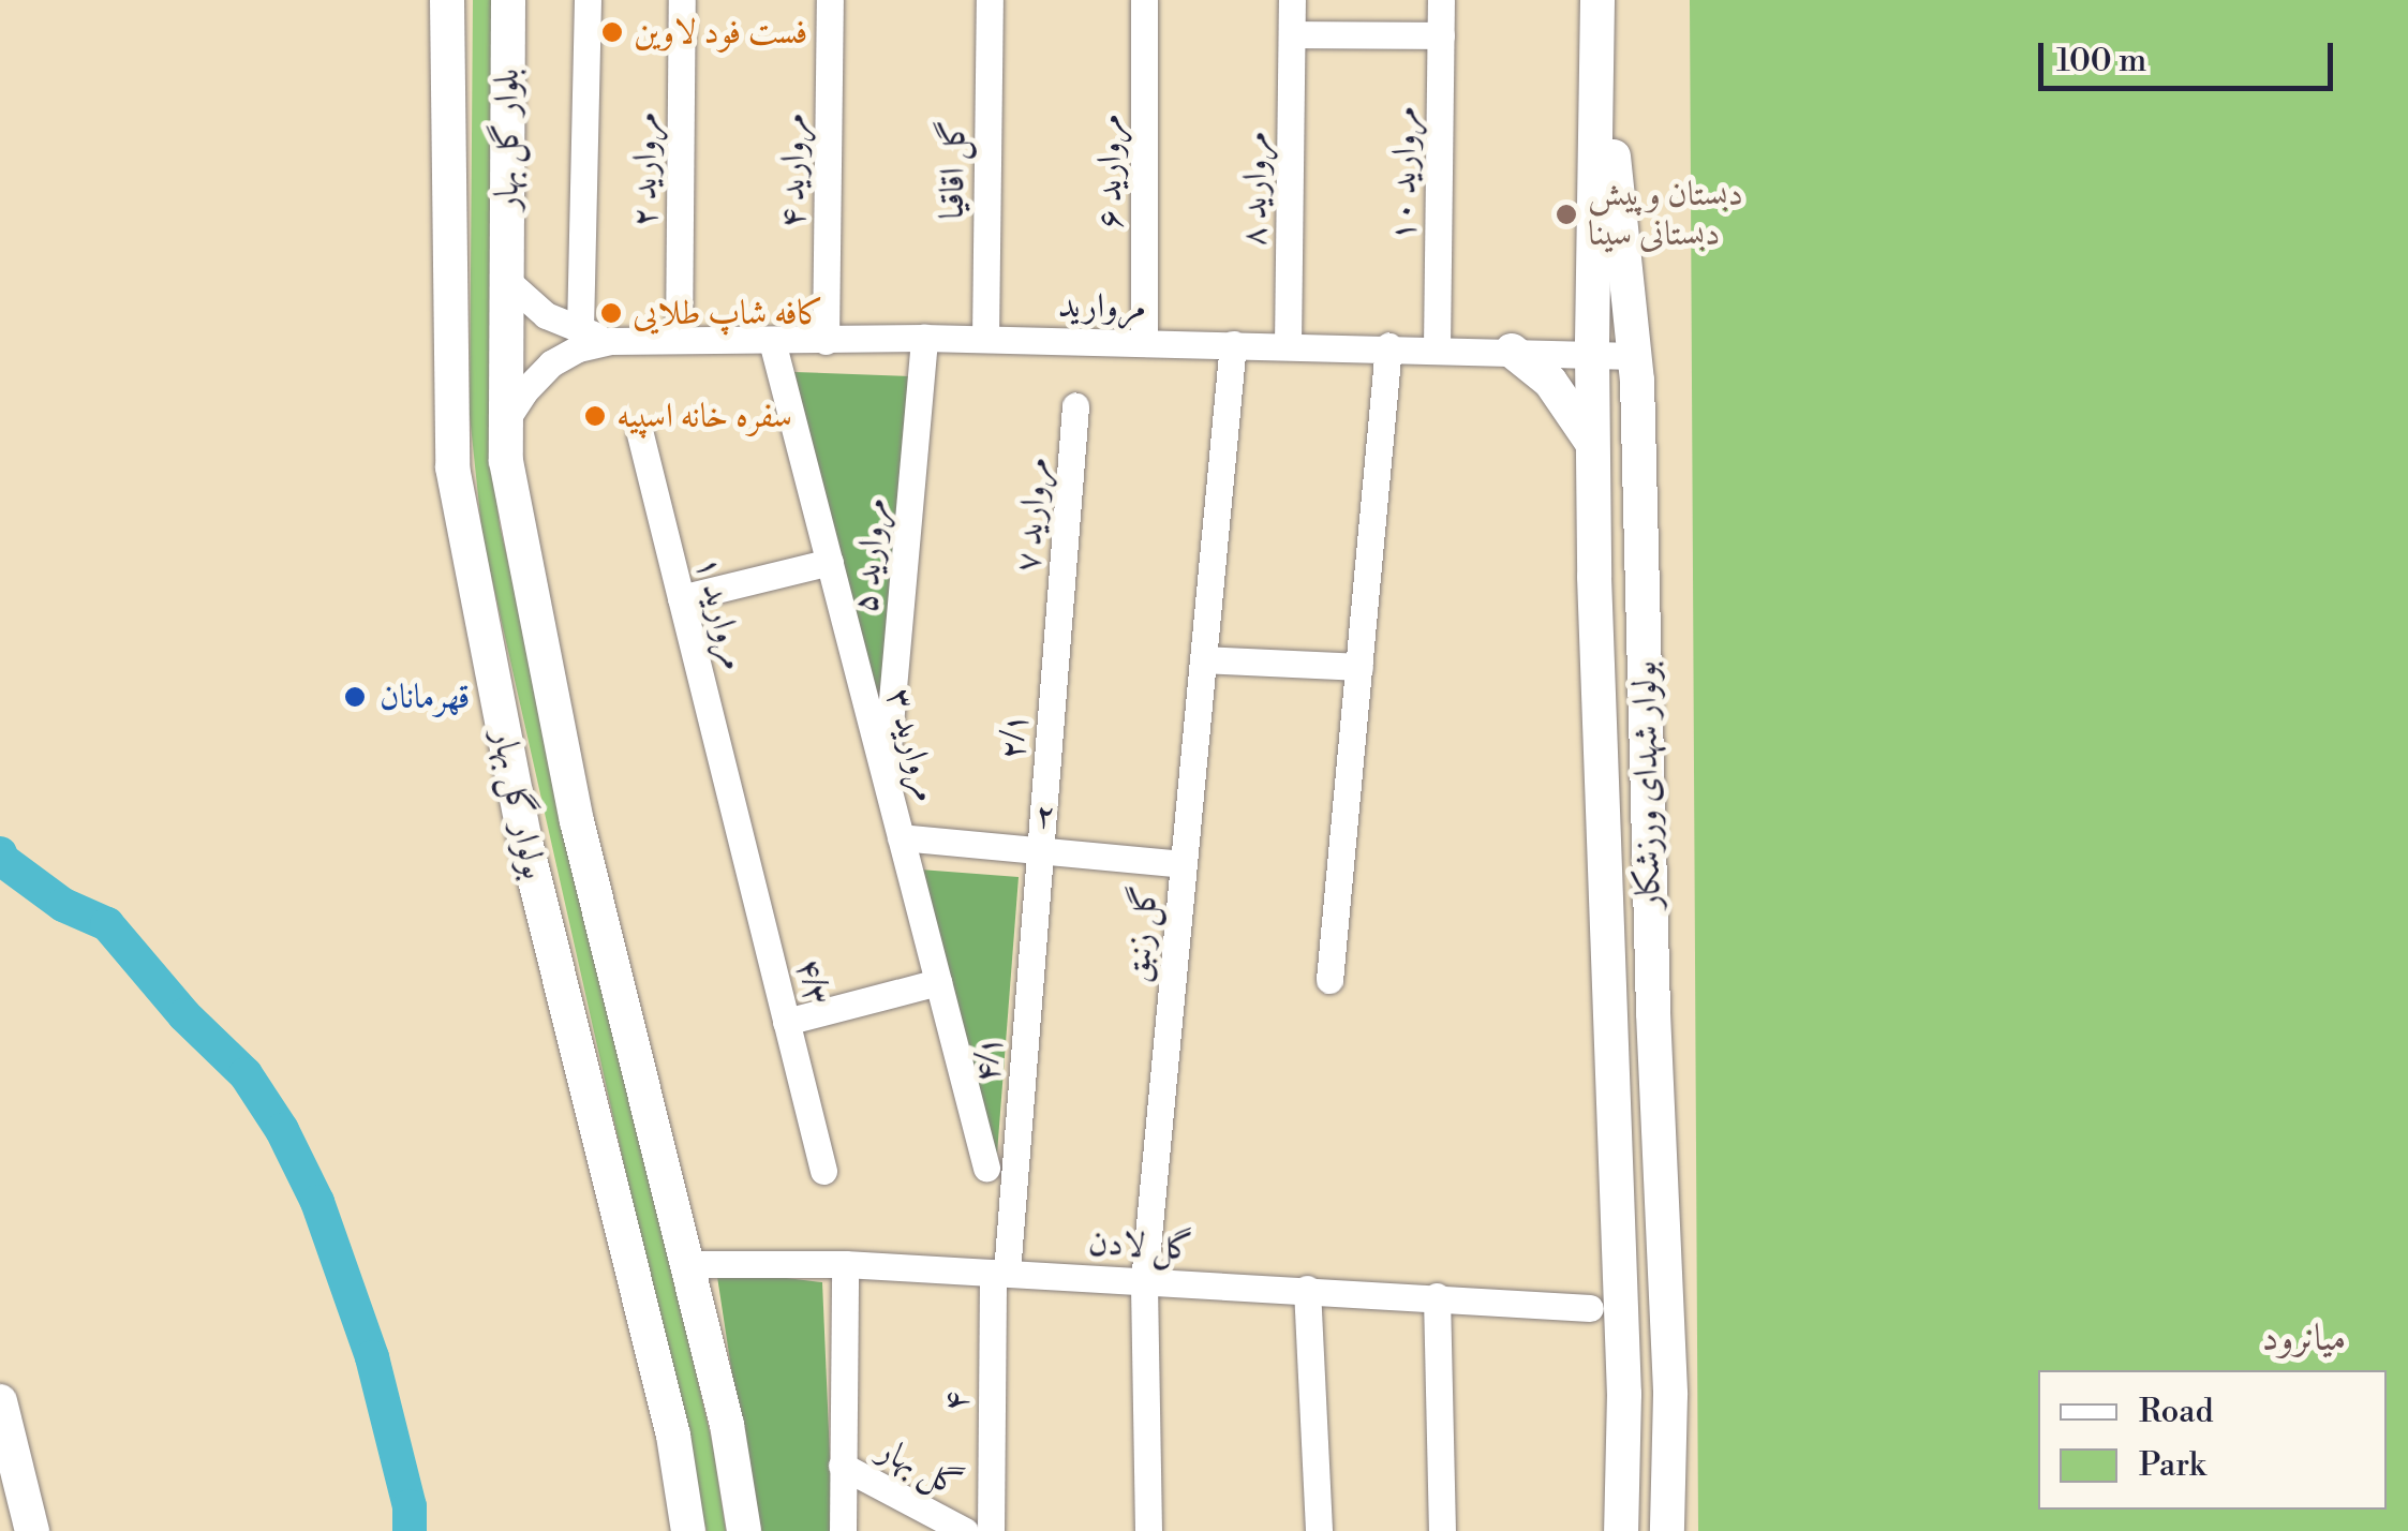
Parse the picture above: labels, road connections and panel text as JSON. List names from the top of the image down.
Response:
{
  "streets": {
    "main road": ["بلوار گل بهار", "بولوار شهدای ورزشکار", "بولوار گل بهار"],
    "street": [
      "مروارید ۲",
      "گل اقاقیا",
      "مروارید ۴",
      "مروارید ۶",
      "مروارید ۱۰",
      "مروارید ۸",
      "مروارید",
      "مروارید ۷",
      "مروارید ۵",
      "مروارید ۱",
      "۲/۱",
      "مروارید ۳",
      "۲",
      "گل زنبق",
      "۴/۳",
      "۴/۱",
      "گل لادن",
      "۴",
      "گل بهار"
    ]
  },
  "crossings": [
    ["بلوار گل بهار", "مروارید"],
    ["بلوار گل بهار", "بولوار گل بهار"],
    ["مروارید ۲", "مروارید"],
    ["گل اقاقیا", "مروارید"],
    ["مروارید ۴", "مروارید"],
    ["مروارید ۶", "مروارید"],
    ["مروارید ۱۰", "مروارید"],
    ["مروارید ۸", "مروارید"],
    ["مروارید", "مروارید ۵"],
    ["مروارید", "مروارید ۳"],
    ["مروارید", "بولوار شهدای ورزشکار"],
    ["مروارید", "بولوار گل بهار"],
    ["مروارید", "گل زنبق"],
    ["مروارید ۷", "۲/۱"],
    ["مروارید ۵", "مروارید ۳"],
    ["مروارید ۱", "۴/۳"],
    ["۲/۱", "۲"],
    ["۲/۱", "۴/۱"],
    ["مروارید ۳", "۲"],
    ["بولوار گل بهار", "گل لادن"],
    ["۲", "گل زنبق"],
    ["۲", "۴/۱"],
    ["گل زنبق", "گل لادن"],
    ["۴/۱", "گل لادن"],
    ["۴/۱", "۴"],
    ["گل لادن", "۴"]
  ],
  "districts": ["میانرود"],
  "places": [
    "فست فود لاوین",
    "دبستان وپیش دبستانی سینا",
    "کافه شاپ طلایی",
    "سفره خانه اسپیه",
    "قهرمانان"
  ],
  "legend": ["Road", "Park"],
  "scale_bar": "100 m"
}
